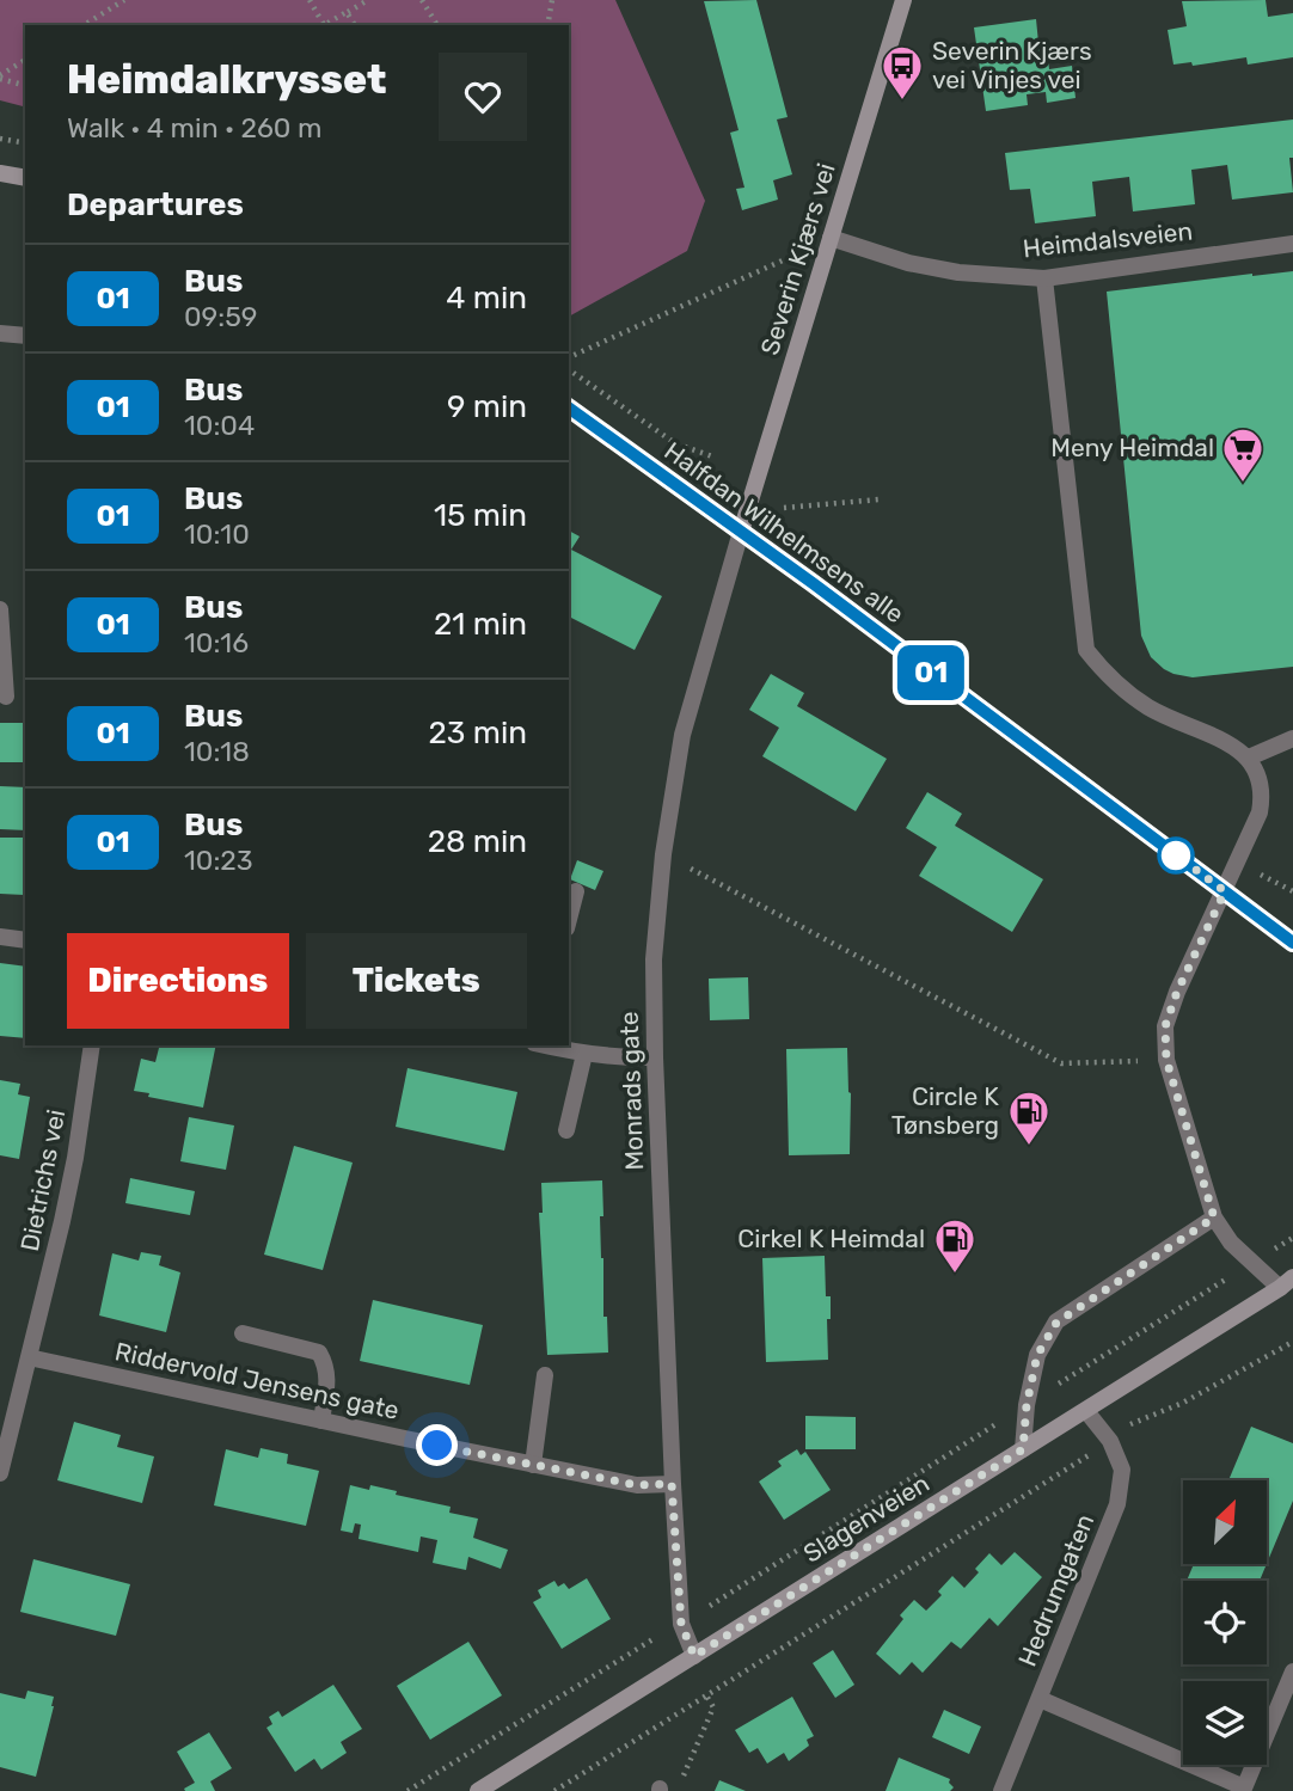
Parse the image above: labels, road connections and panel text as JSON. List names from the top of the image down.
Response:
{
  "streets": {
    "main road": ["Severin Kjærs vei", "Halfdan Wilhelmsens alle", "Slagenveien"],
    "street": [
      "Heimdalsveien",
      "Monrads gate",
      "Dietrichs vei",
      "Riddervold Jensens gate",
      "Hedrumgaten"
    ]
  },
  "crossings": [
    ["Heimdalsveien", "Severin Kjærs vei"],
    ["Severin Kjærs vei", "Halfdan Wilhelmsens alle"],
    ["Severin Kjærs vei", "Monrads gate"],
    ["Halfdan Wilhelmsens alle", "Monrads gate"],
    ["Monrads gate", "Riddervold Jensens gate"],
    ["Monrads gate", "Slagenveien"],
    ["Dietrichs vei", "Riddervold Jensens gate"],
    ["Slagenveien", "Hedrumgaten"]
  ],
  "places": {
    "bus stop": ["Severin Kjærs vei Vinjes vei"],
    "supermarket": ["Meny Heimdal"],
    "fuel station": ["Circle K Tønsberg", "Cirkel K Heimdal"]
  },
  "lines": ["bus line 01"],
  "north": "top right",
  "page": {
    "on_map": "01",
    "heading": [
      ["Heimdalkrysset", "Walk · 4 min · 260 m"],
      "Departures"
    ],
    "list": [
      {
        "mark": "01",
        "name": "Bus",
        "note": "09:59",
        "value": "4 min"
      },
      {
        "mark": "01",
        "name": "Bus",
        "note": "10:04",
        "value": "9 min"
      },
      {
        "mark": "01",
        "name": "Bus",
        "note": "10:10",
        "value": "15 min"
      },
      {
        "mark": "01",
        "name": "Bus",
        "note": "10:16",
        "value": "21 min"
      },
      {
        "mark": "01",
        "name": "Bus",
        "note": "10:18",
        "value": "23 min"
      },
      {
        "mark": "01",
        "name": "Bus",
        "note": "10:23",
        "value": "28 min"
      }
    ],
    "buttons": ["Directions", "Tickets"]
  }
}
